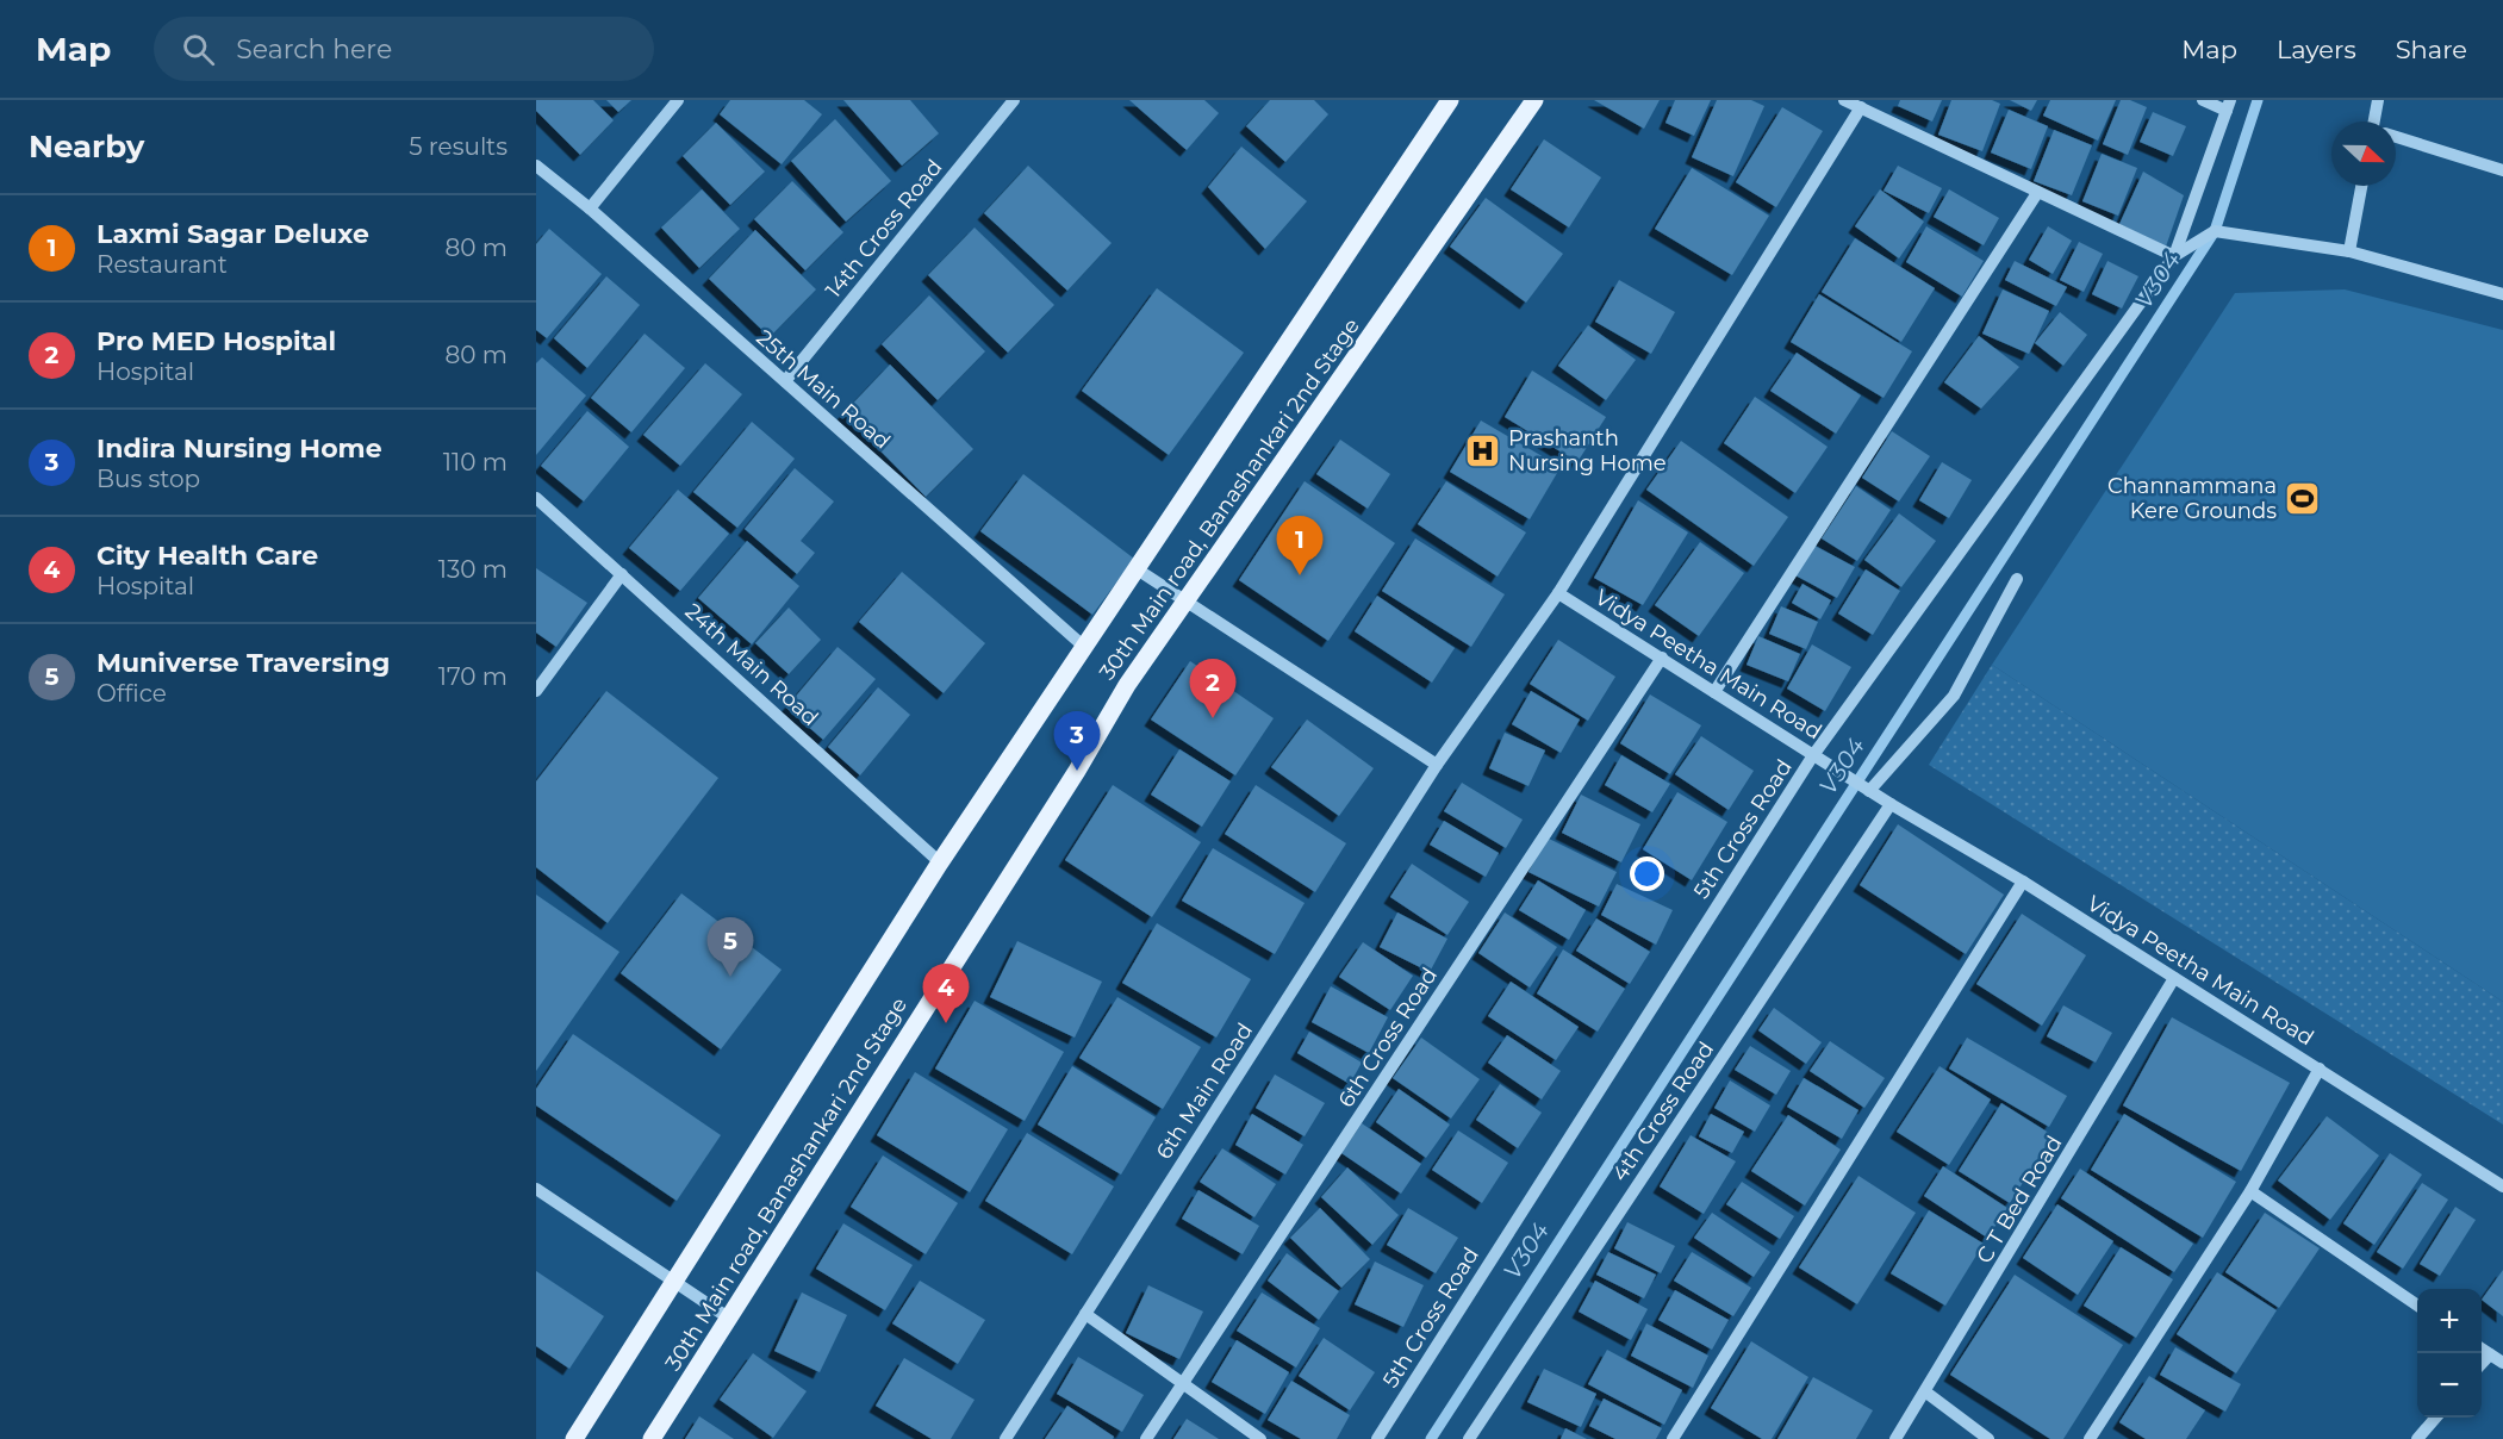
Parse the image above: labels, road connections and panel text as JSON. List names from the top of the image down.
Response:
{
  "streets": {
    "main road": ["30th Main road, Banashankari 2nd Stage"],
    "street": [
      "14th Cross Road",
      "25th Main Road",
      "24th Main Road",
      "Vidya Peetha Main Road",
      "5th Cross Road",
      "6th Cross Road",
      "6th Main Road",
      "4th Cross Road",
      "C T Bed Road"
    ]
  },
  "crossings": [
    ["14th Cross Road", "25th Main Road"],
    ["25th Main Road", "30th Main road, Banashankari 2nd Stage"],
    ["30th Main road, Banashankari 2nd Stage", "24th Main Road"],
    ["Vidya Peetha Main Road", "5th Cross Road"],
    ["Vidya Peetha Main Road", "6th Cross Road"],
    ["Vidya Peetha Main Road", "4th Cross Road"],
    ["Vidya Peetha Main Road", "C T Bed Road"]
  ],
  "water": ["V304"],
  "places": {
    "hospital": ["Prashanth Nursing Home"],
    "sports": ["Channammana Kere Grounds"]
  },
  "north": "right",
  "page": {
    "header": "Map",
    "search": "Search here",
    "nav": ["Map", "Layers", "Share"],
    "heading": ["Nearby", "5 results"],
    "list": [
      {
        "mark": "1",
        "name": "Laxmi Sagar Deluxe",
        "note": "Restaurant",
        "value": "80 m"
      },
      {
        "mark": "2",
        "name": "Pro MED Hospital",
        "note": "Hospital",
        "value": "80 m"
      },
      {
        "mark": "3",
        "name": "Indira Nursing Home",
        "note": "Bus stop",
        "value": "110 m"
      },
      {
        "mark": "4",
        "name": "City Health Care",
        "note": "Hospital",
        "value": "130 m"
      },
      {
        "mark": "5",
        "name": "Muniverse Traversing",
        "note": "Office",
        "value": "170 m"
      }
    ],
    "pins": [
      "1",
      "2",
      "3",
      "5",
      "4"
    ],
    "map_buttons": ["+", "−"]
  }
}
